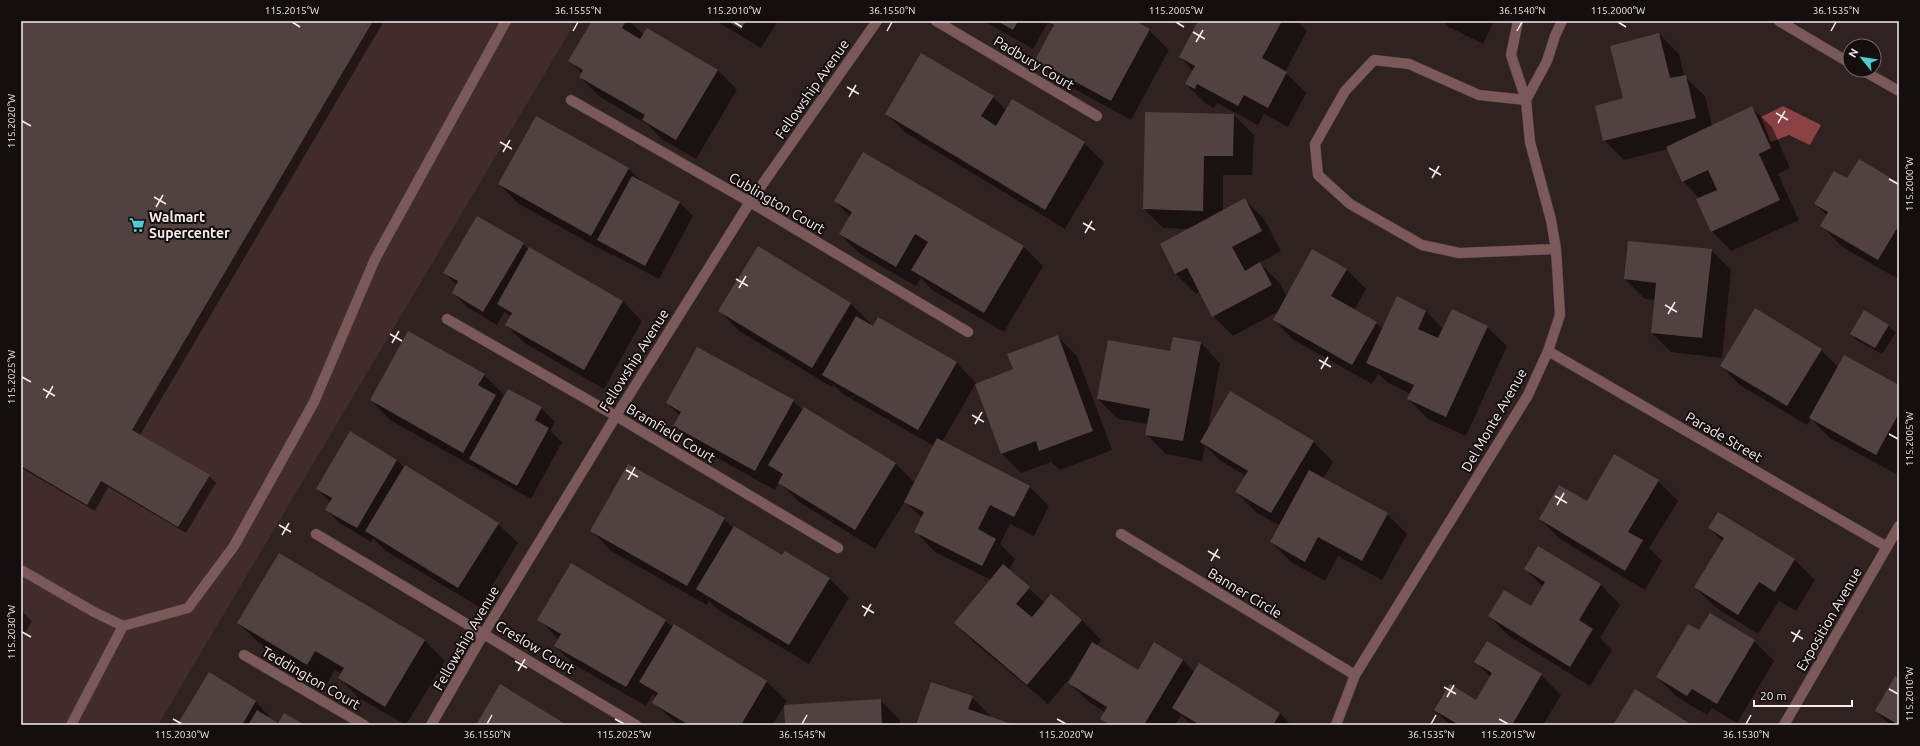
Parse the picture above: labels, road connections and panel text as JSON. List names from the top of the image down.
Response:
{
  "streets": {
    "street": [
      "Padbury Court",
      "Fellowship Avenue",
      "Cublington Court",
      "Del Monte Avenue",
      "Bramfield Court",
      "Parade Street",
      "Banner Circle",
      "Exposition Avenue",
      "Creslow Court",
      "Teddington Court"
    ]
  },
  "crossings": [
    ["Fellowship Avenue", "Cublington Court"],
    ["Fellowship Avenue", "Bramfield Court"],
    ["Fellowship Avenue", "Creslow Court"],
    ["Del Monte Avenue", "Parade Street"],
    ["Del Monte Avenue", "Banner Circle"],
    ["Parade Street", "Exposition Avenue"]
  ],
  "places": {
    "supermarket": ["Walmart Supercenter"]
  },
  "scale_bar": "20 m",
  "north": "top left",
  "coordinates": [
    "115.2015°W",
    "36.1555°N",
    "115.2010°W",
    "36.1550°N",
    "115.2005°W",
    "36.1540°N",
    "115.2000°W",
    "36.1535°N",
    "115.2020°W",
    "115.2025°W",
    "115.2030°W",
    "36.1545°N",
    "36.1530°N"
  ]
}
